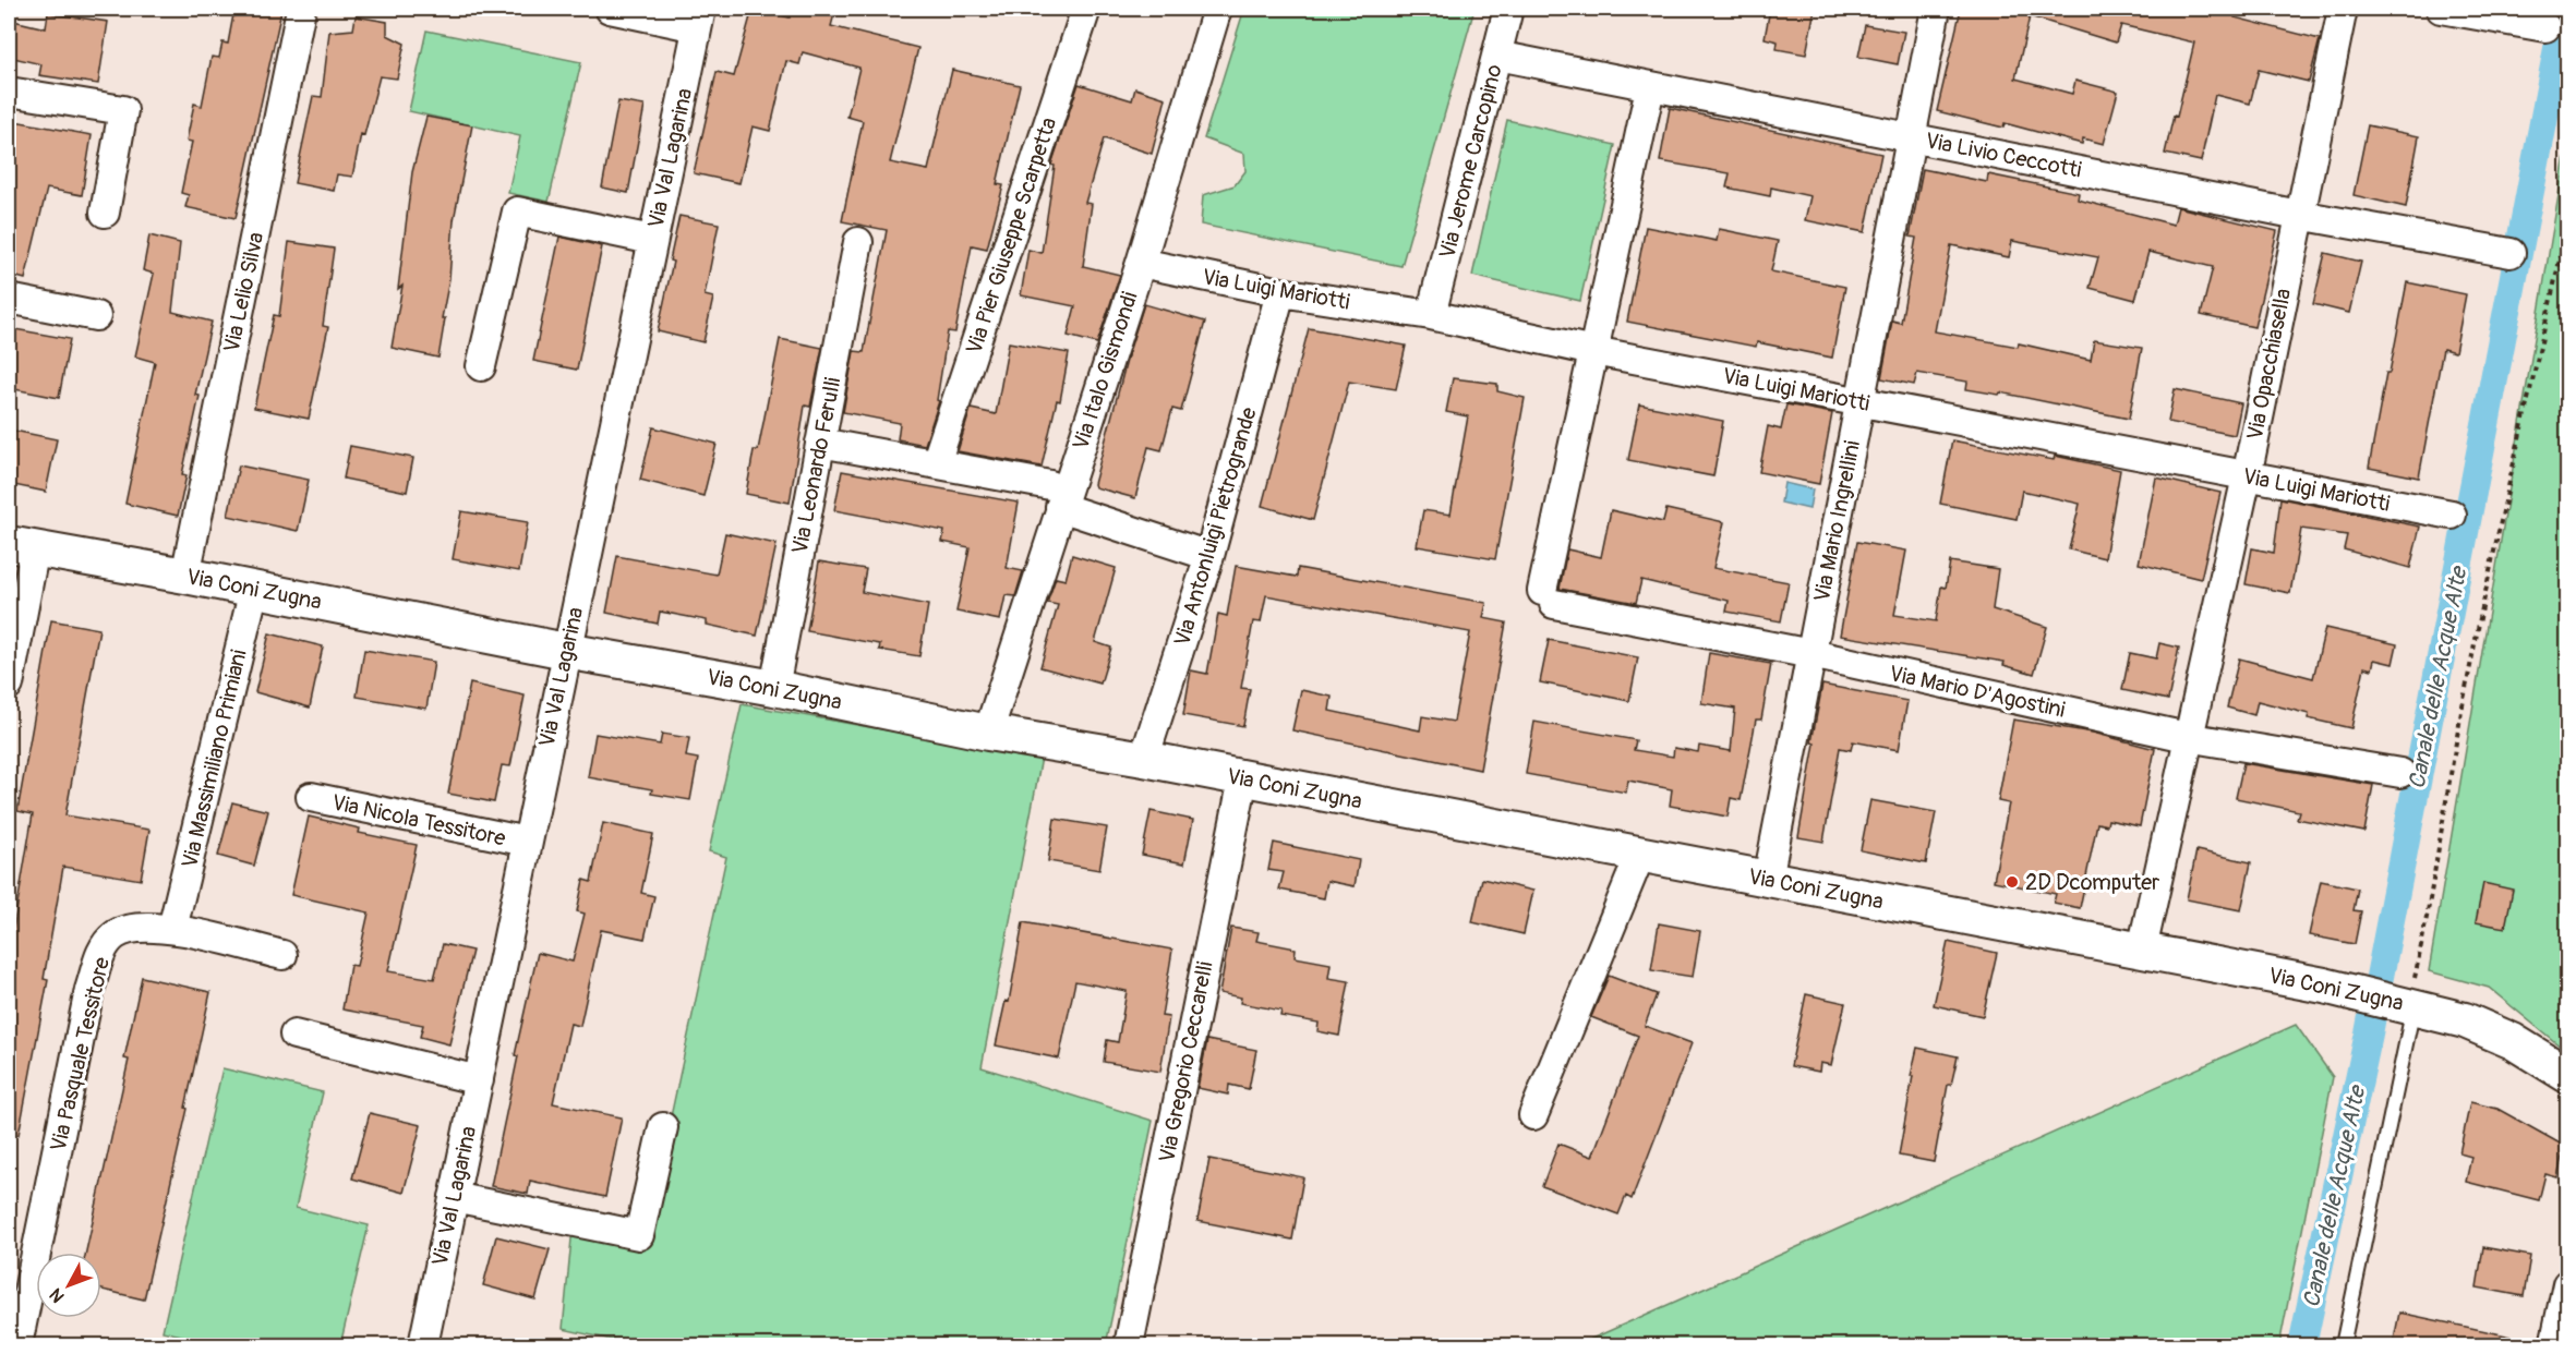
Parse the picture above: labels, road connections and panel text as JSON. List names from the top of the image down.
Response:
{
  "streets": {
    "street": [
      "Via Livio Ceccotti",
      "Via Val Lagarina",
      "Via Jerome Carcopino",
      "Via Pier Giuseppe Scarpetta",
      "Via Luigi Mariotti",
      "Via Lelio Silva",
      "Via Opacchiasella",
      "Via Italo Gismondi",
      "Via Leonardo Ferulli",
      "Via Mario Ingrellini",
      "Via Antonluigi Pietrogrande",
      "Via Coni Zugna",
      "Via Mario D'Agostini",
      "Via Massimiliano Primiani",
      "Via Nicola Tessitore",
      "Via Pasquale Tessitore",
      "Via Gregorio Ceccarelli"
    ]
  },
  "crossings": [
    ["Via Livio Ceccotti", "Via Jerome Carcopino"],
    ["Via Livio Ceccotti", "Via Opacchiasella"],
    ["Via Livio Ceccotti", "Via Mario Ingrellini"],
    ["Via Val Lagarina", "Via Coni Zugna"],
    ["Via Val Lagarina", "Via Nicola Tessitore"],
    ["Via Jerome Carcopino", "Via Luigi Mariotti"],
    ["Via Luigi Mariotti", "Via Opacchiasella"],
    ["Via Luigi Mariotti", "Via Italo Gismondi"],
    ["Via Luigi Mariotti", "Via Mario Ingrellini"],
    ["Via Luigi Mariotti", "Via Antonluigi Pietrogrande"],
    ["Via Luigi Mariotti", "Via Mario D'Agostini"],
    ["Via Lelio Silva", "Via Coni Zugna"],
    ["Via Opacchiasella", "Via Coni Zugna"],
    ["Via Opacchiasella", "Via Mario D'Agostini"],
    ["Via Italo Gismondi", "Via Coni Zugna"],
    ["Via Leonardo Ferulli", "Via Coni Zugna"],
    ["Via Mario Ingrellini", "Via Coni Zugna"],
    ["Via Mario Ingrellini", "Via Mario D'Agostini"],
    ["Via Antonluigi Pietrogrande", "Via Coni Zugna"],
    ["Via Coni Zugna", "Via Massimiliano Primiani"],
    ["Via Coni Zugna", "Via Gregorio Ceccarelli"],
    ["Via Massimiliano Primiani", "Via Pasquale Tessitore"]
  ],
  "water": ["Canale delle Acque Alte"],
  "places": ["2D Dcomputer"],
  "north": "bottom left"
}
